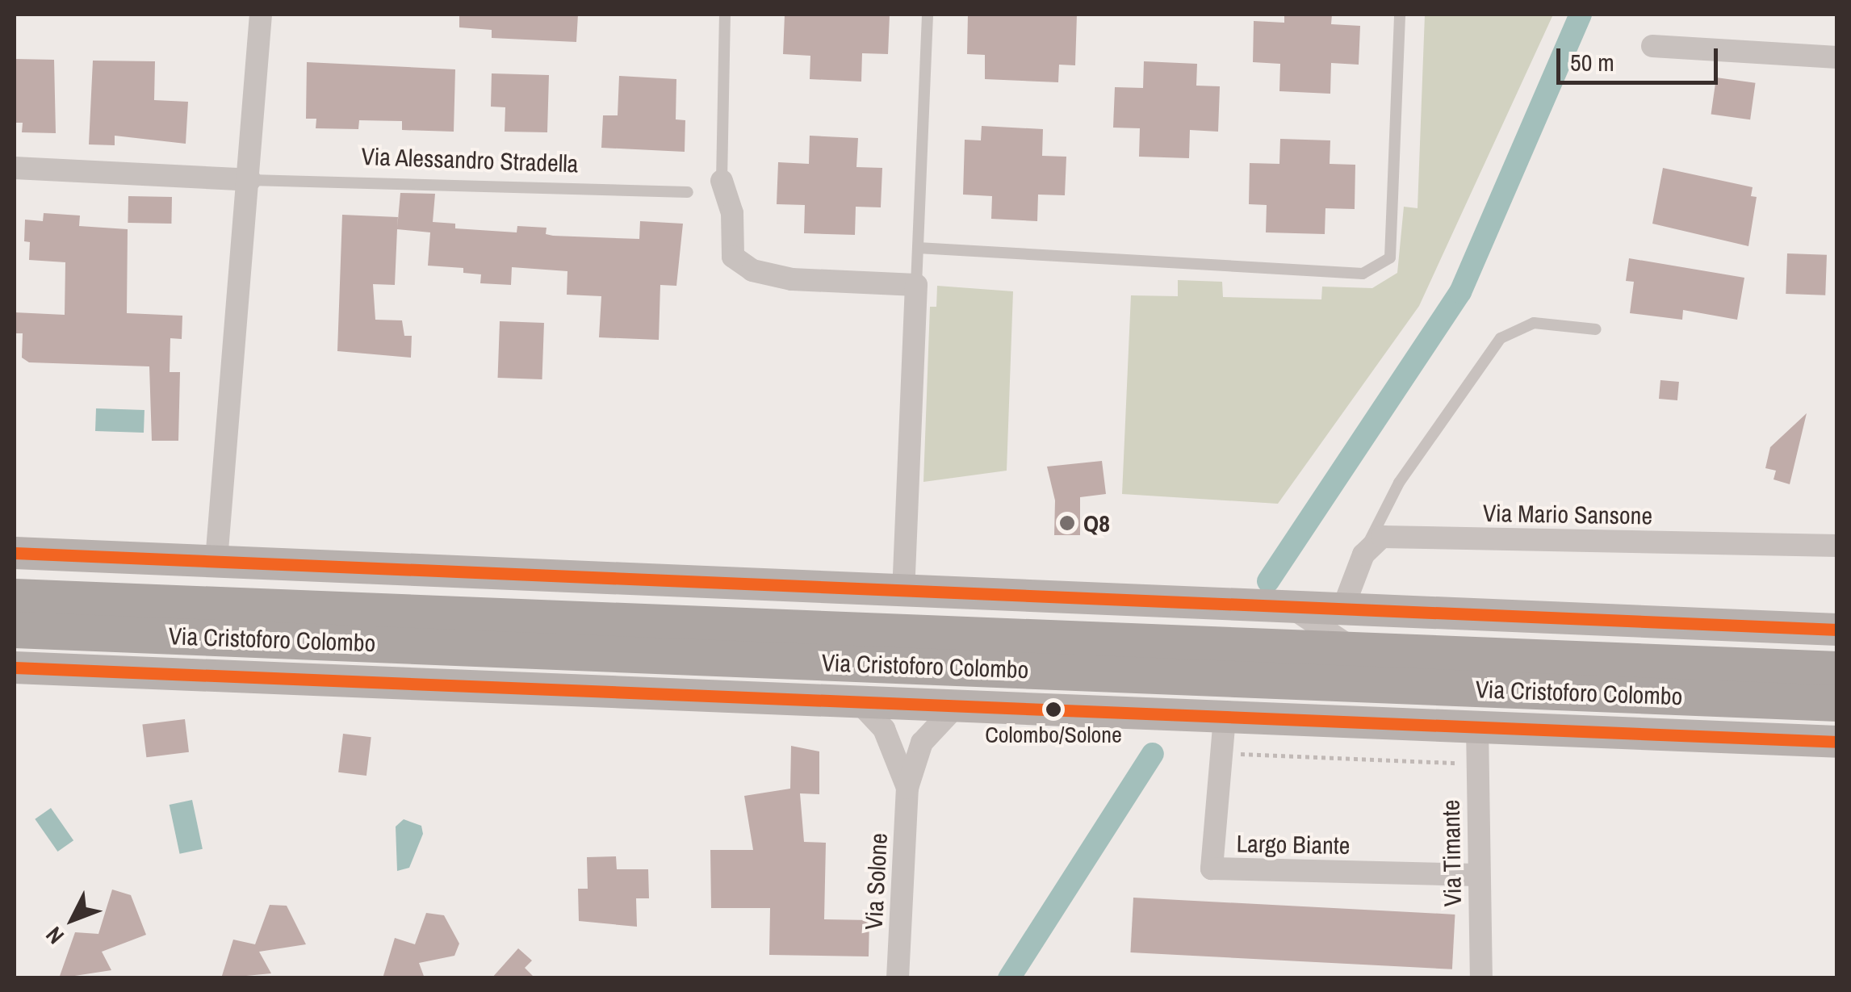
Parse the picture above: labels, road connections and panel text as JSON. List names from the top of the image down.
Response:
{
  "streets": {
    "main road": ["Via Cristoforo Colombo"],
    "street": [
      "Via Mario Sansone",
      "Largo Biante",
      "Via Timante",
      "Via Solone"
    ],
    "lane": ["Via Alessandro Stradella"]
  },
  "crossings": [
    ["Via Cristoforo Colombo", "Largo Biante"],
    ["Via Cristoforo Colombo", "Via Timante"],
    ["Largo Biante", "Via Timante"]
  ],
  "places": ["Q8", "Colombo/Solone"],
  "scale_bar": "50 m",
  "north": "bottom left"
}
